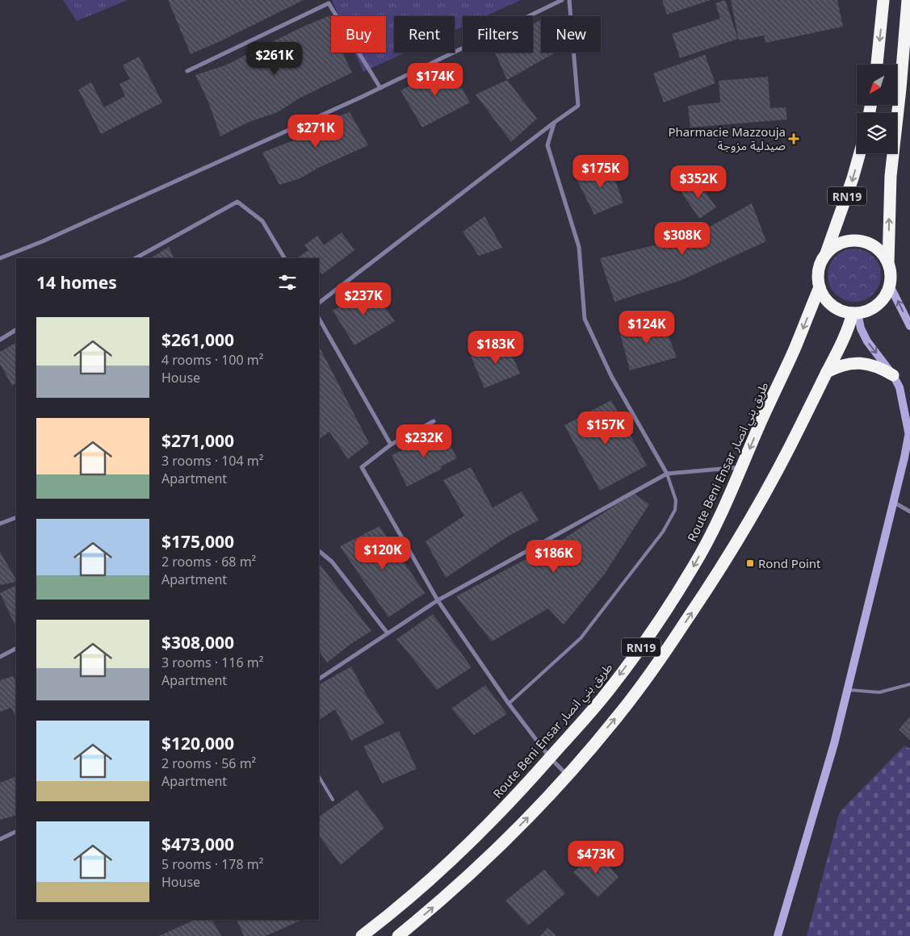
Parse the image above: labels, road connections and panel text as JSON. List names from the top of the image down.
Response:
{
  "streets": {
    "highway": ["RN19", "Route Beni Ensar طريق بني انصار"]
  },
  "crossings": [
    ["RN19", "Route Beni Ensar طريق بني انصار"]
  ],
  "places": {
    "health": ["Pharmacie Mazzouja صيدلية مزوجة"],
    "transit": ["Rond Point"]
  },
  "north": "bottom left",
  "page": {
    "chip": [
      "Buy",
      "Rent",
      "Filters",
      "New"
    ],
    "price": [
      "$261K",
      "$174K",
      "$271K",
      "$175K",
      "$352K",
      "$308K",
      "$237K",
      "$124K",
      "$183K",
      "$157K",
      "$232K",
      "$120K",
      "$186K",
      "$473K"
    ],
    "heading": "14 homes",
    "list": [
      {
        "name": "$261,000",
        "note": "4 rooms · 100 m² · House"
      },
      {
        "name": "$271,000",
        "note": "3 rooms · 104 m² · Apartment"
      },
      {
        "name": "$175,000",
        "note": "2 rooms · 68 m² · Apartment"
      },
      {
        "name": "$308,000",
        "note": "3 rooms · 116 m² · Apartment"
      },
      {
        "name": "$120,000",
        "note": "2 rooms · 56 m² · Apartment"
      },
      {
        "name": "$473,000",
        "note": "5 rooms · 178 m² · House"
      }
    ]
  }
}
